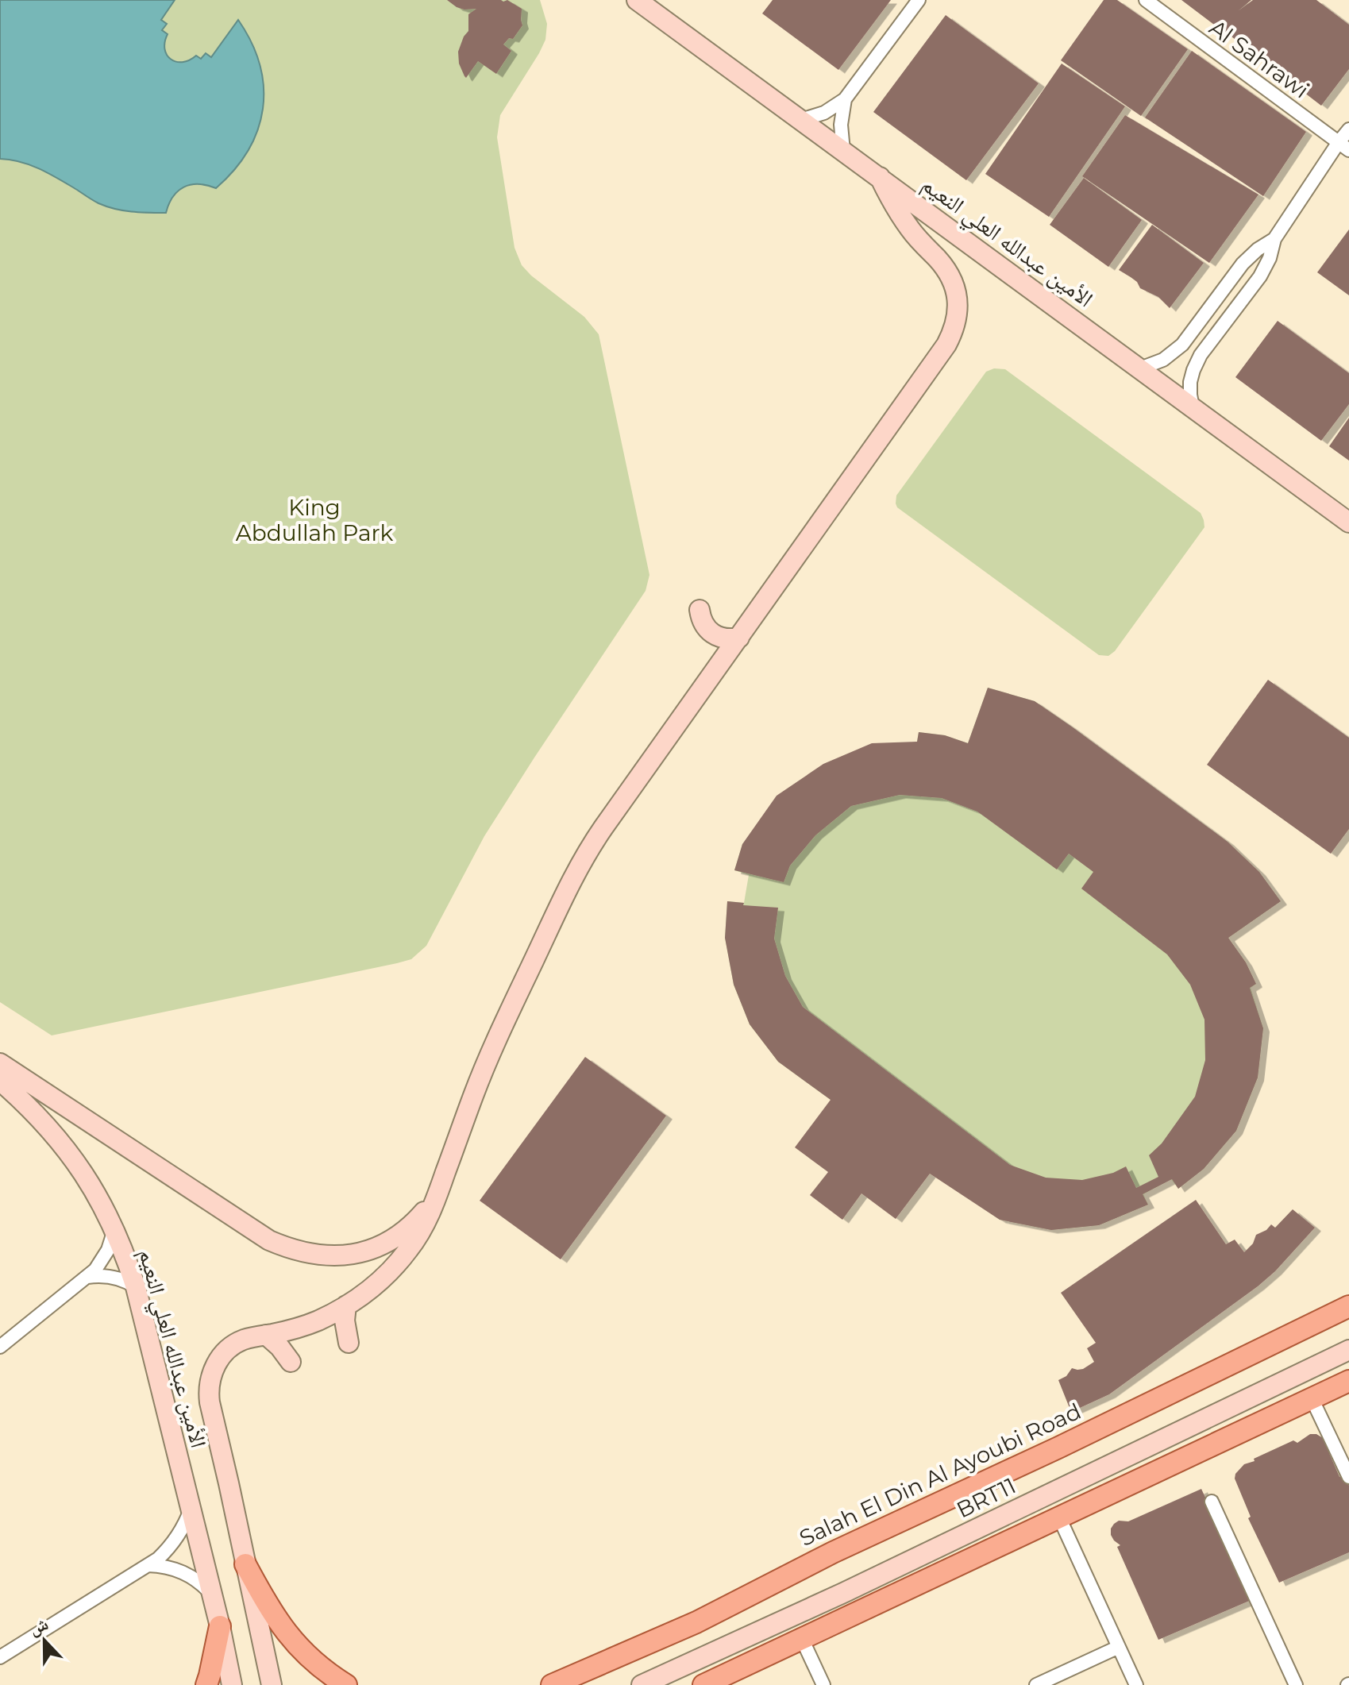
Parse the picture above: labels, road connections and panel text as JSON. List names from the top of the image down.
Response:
{
  "streets": {
    "main road": ["الأمين عبدالله العلي النعيم", "Salah El Din Al Ayoubi Road", "BRT11"],
    "street": ["Al Sahrawi"]
  },
  "parks": ["King Abdullah Park"],
  "north": "top"
}
